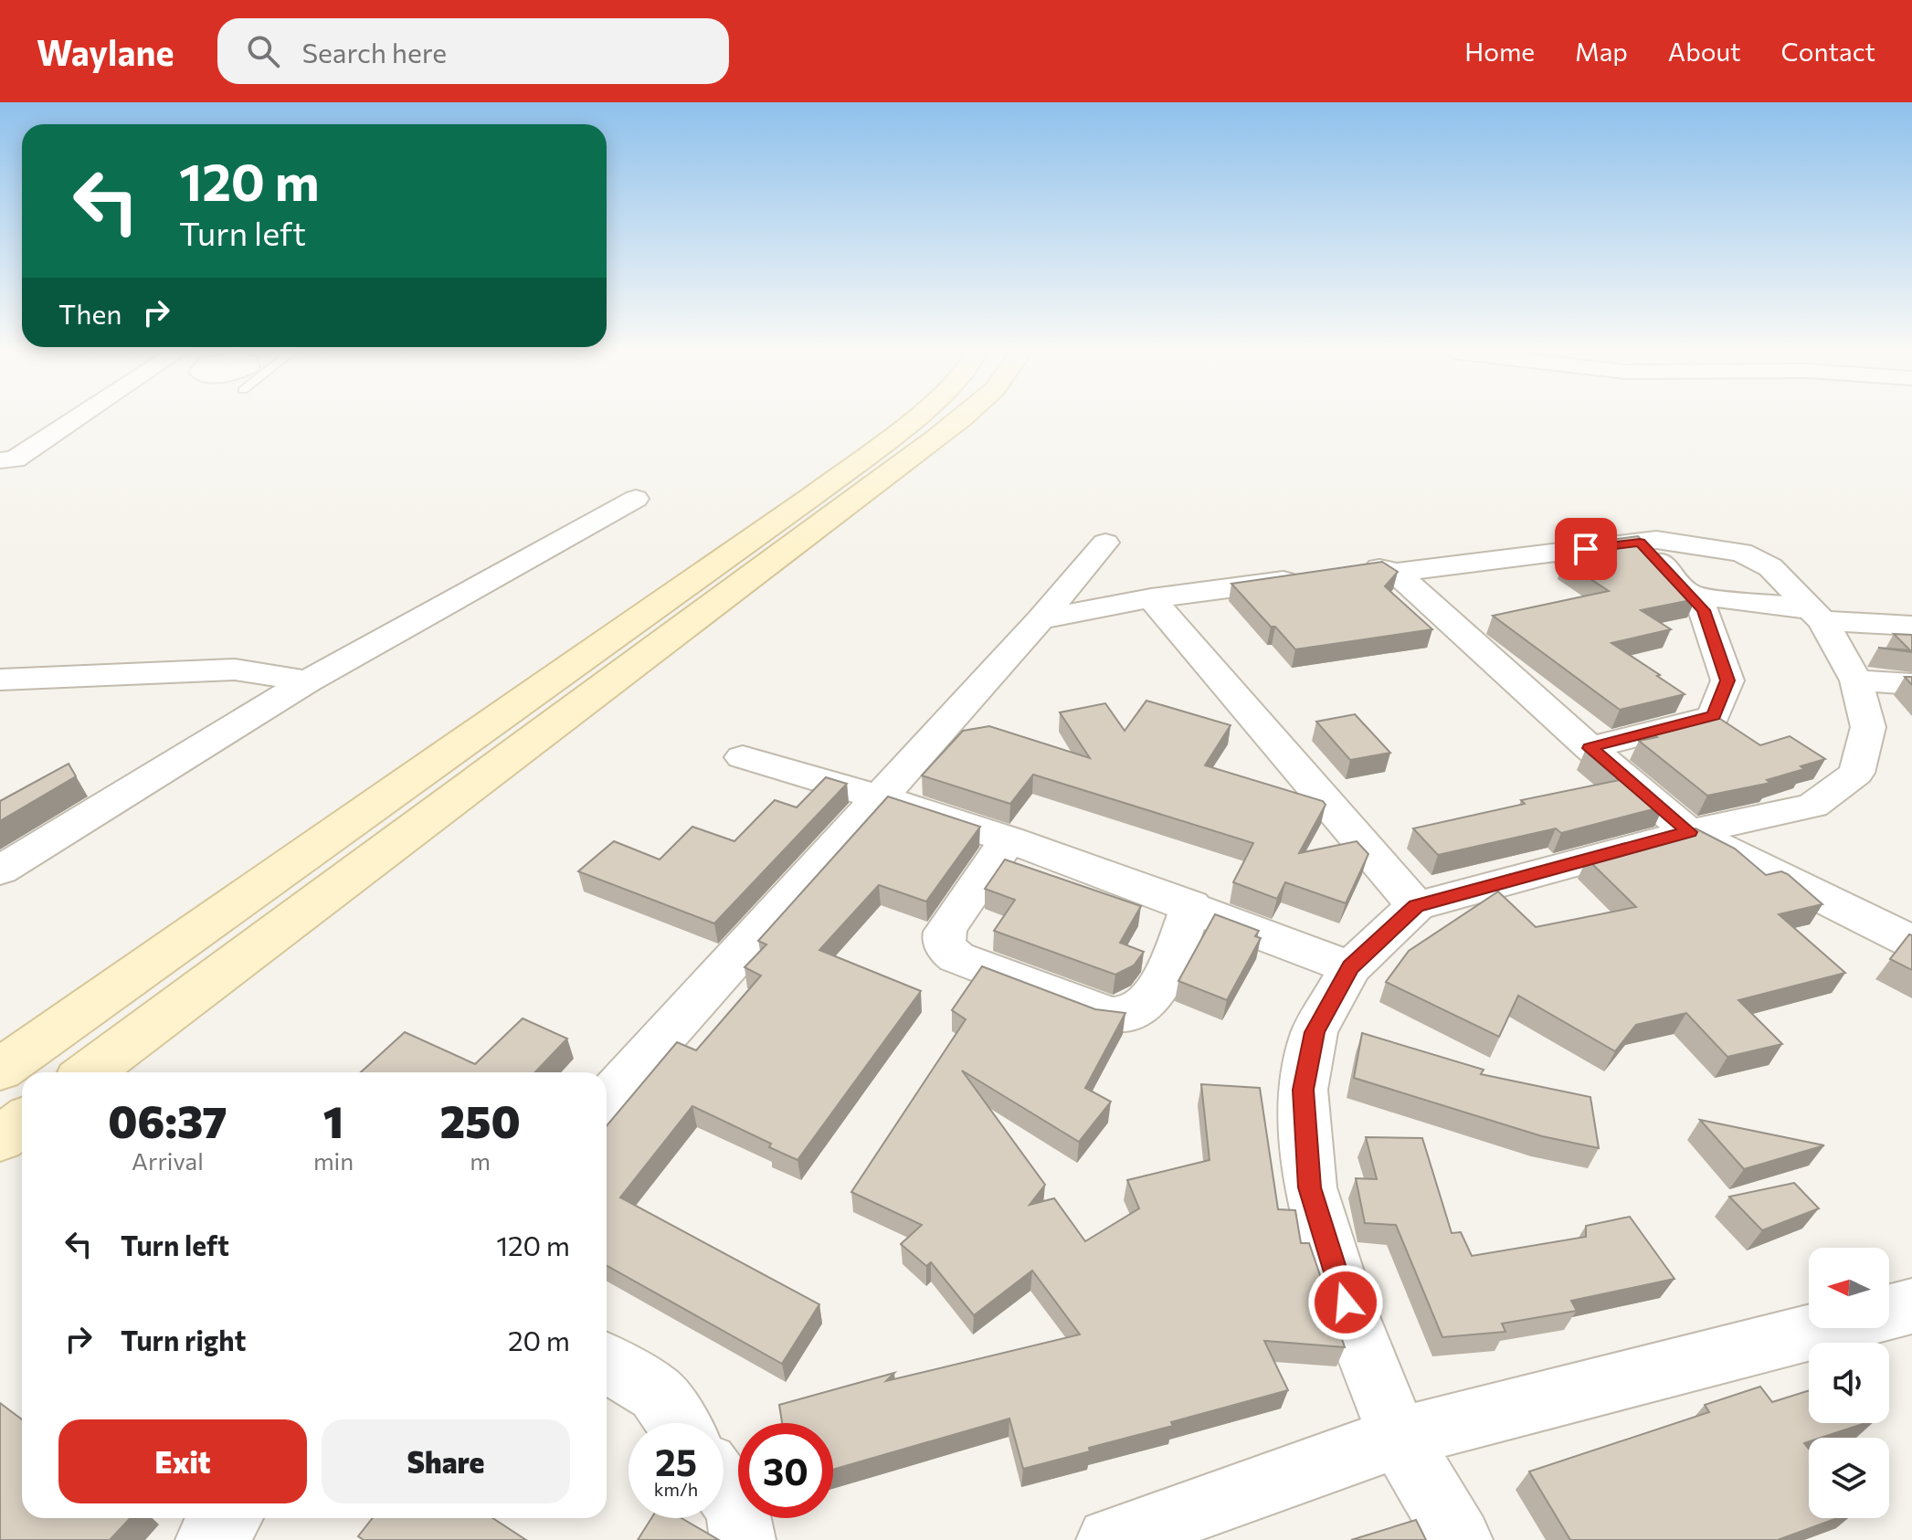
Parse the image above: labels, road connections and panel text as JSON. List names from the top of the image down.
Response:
{
  "north": "left",
  "page": {
    "header": "Waylane",
    "search": "Search here",
    "nav": [
      "Home",
      "Map",
      "About",
      "Contact"
    ],
    "turn": ["120 m", "Turn left"],
    "then": "Then",
    "eta": [
      "06:37",
      "Arrival",
      "1",
      "min",
      "250",
      "m"
    ],
    "list": [
      {
        "name": "Turn left",
        "value": "120 m"
      },
      {
        "name": "Turn right",
        "value": "20 m"
      }
    ],
    "buttons": ["Exit", "Share"],
    "speed": "25 km/h",
    "limit": "30"
  }
}
